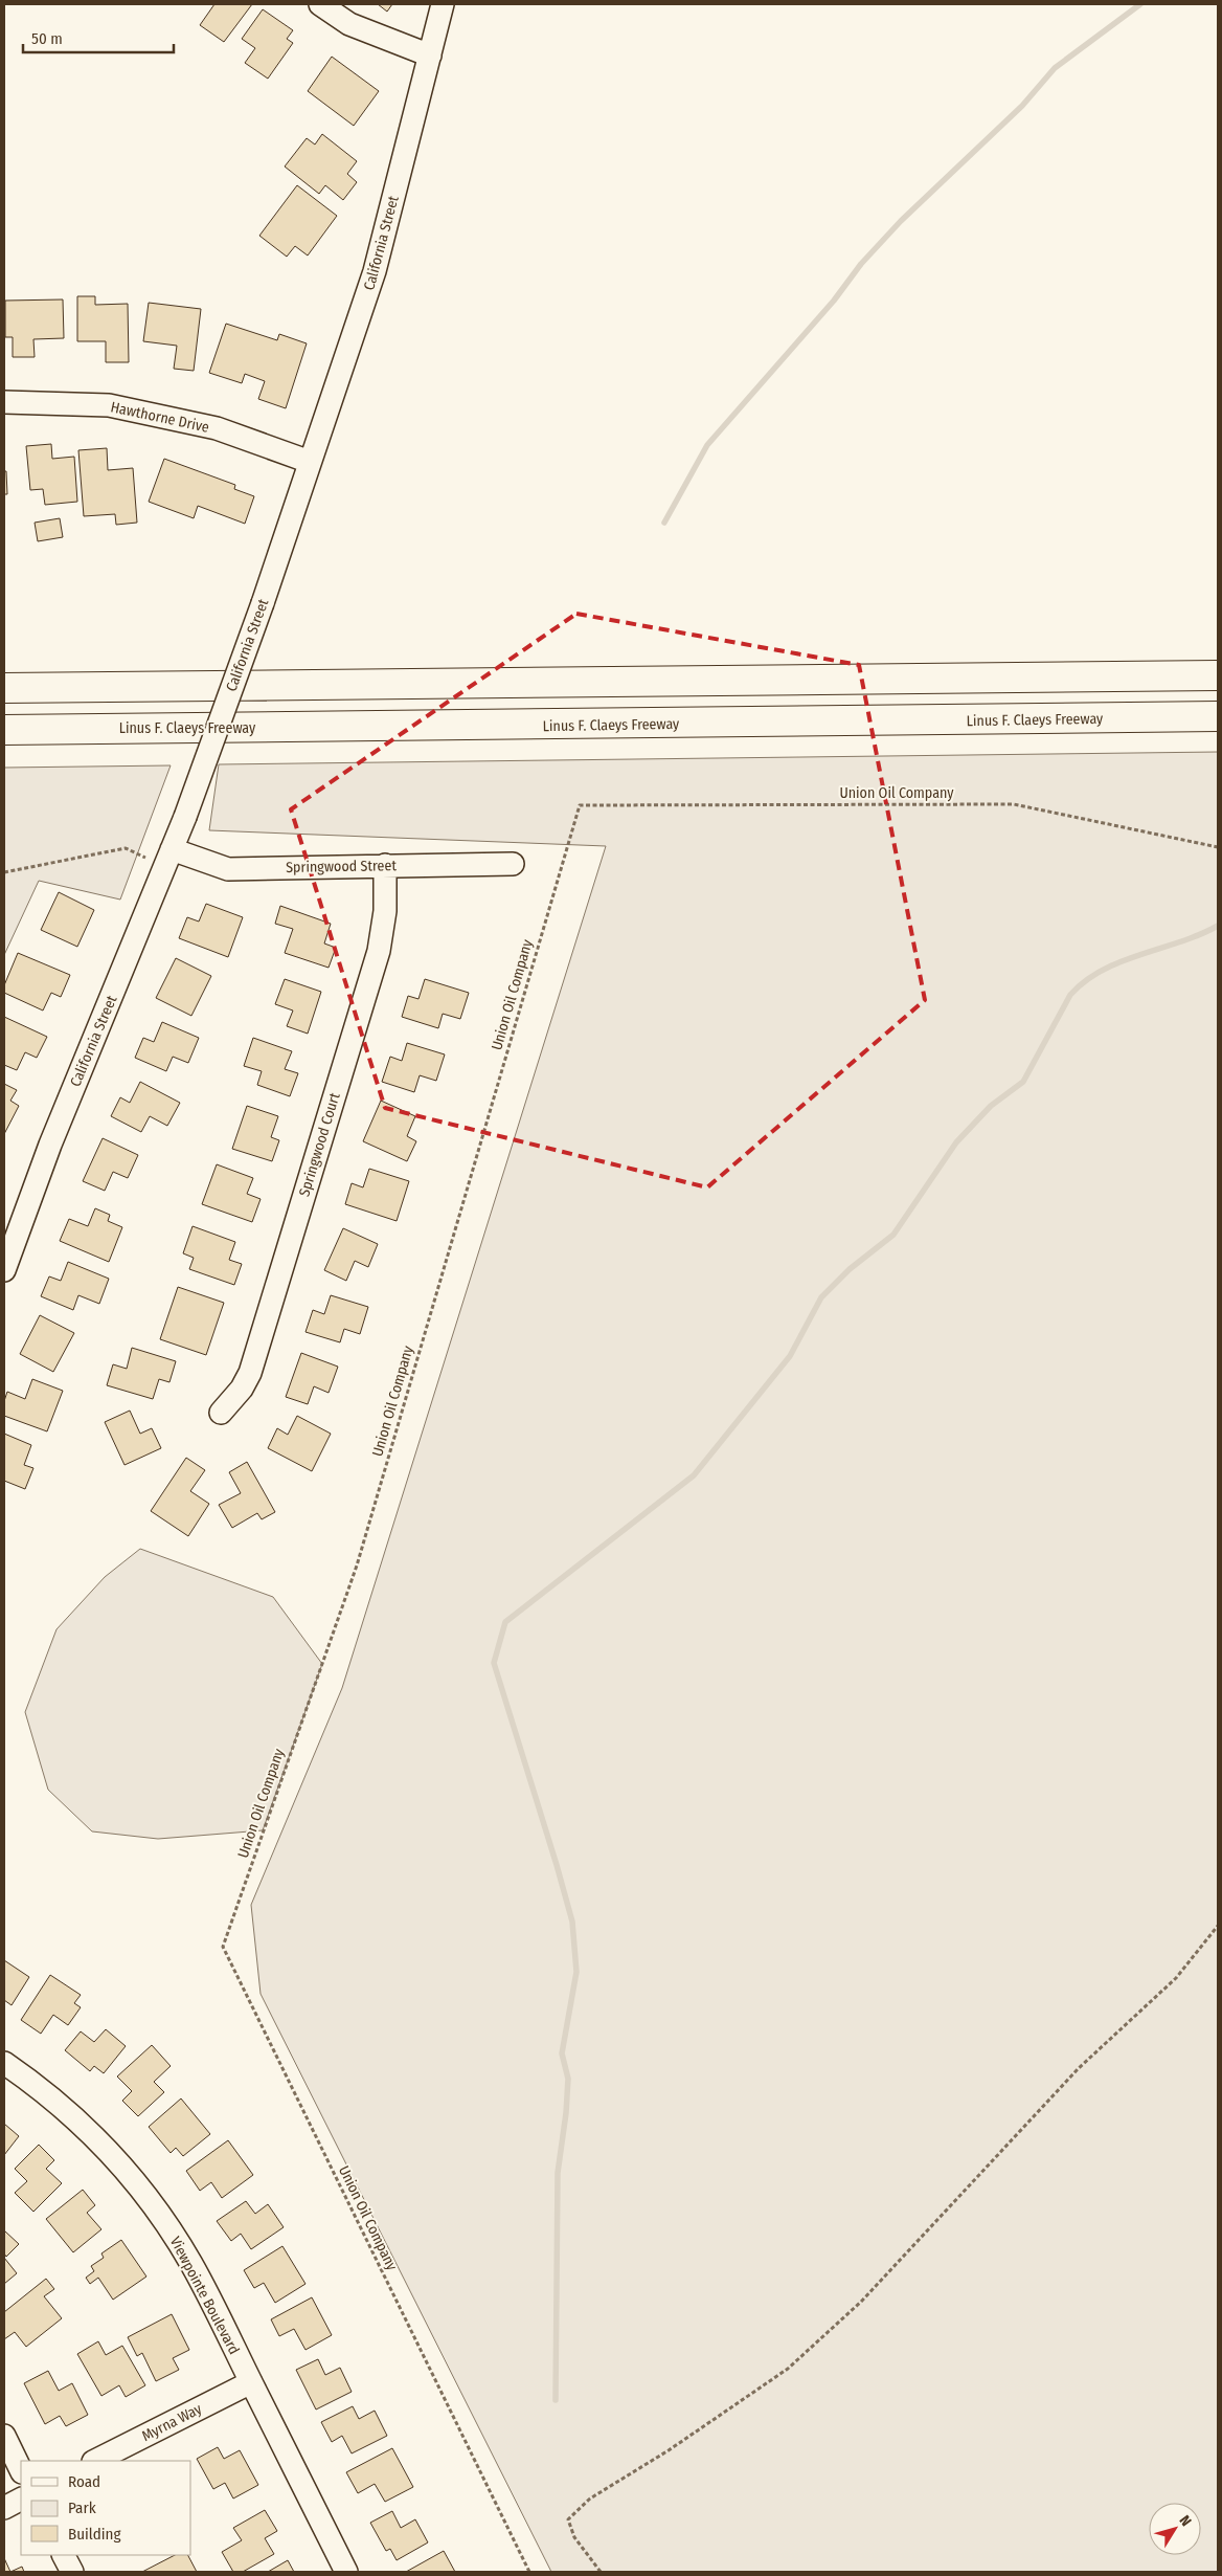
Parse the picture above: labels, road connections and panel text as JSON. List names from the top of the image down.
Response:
{
  "streets": {
    "highway": ["Linus F. Claeys Freeway"],
    "street": [
      "California Street",
      "Hawthorne Drive",
      "Springwood Street",
      "Springwood Court",
      "Viewpointe Boulevard",
      "Myrna Way"
    ],
    "path": ["Union Oil Company"]
  },
  "crossings": [
    ["California Street", "Hawthorne Drive"],
    ["California Street", "Springwood Street"],
    ["Springwood Street", "Springwood Court"],
    ["Viewpointe Boulevard", "Myrna Way"]
  ],
  "legend": ["Road", "Park", "Building"],
  "scale_bar": "50 m",
  "north": "top right"
}
